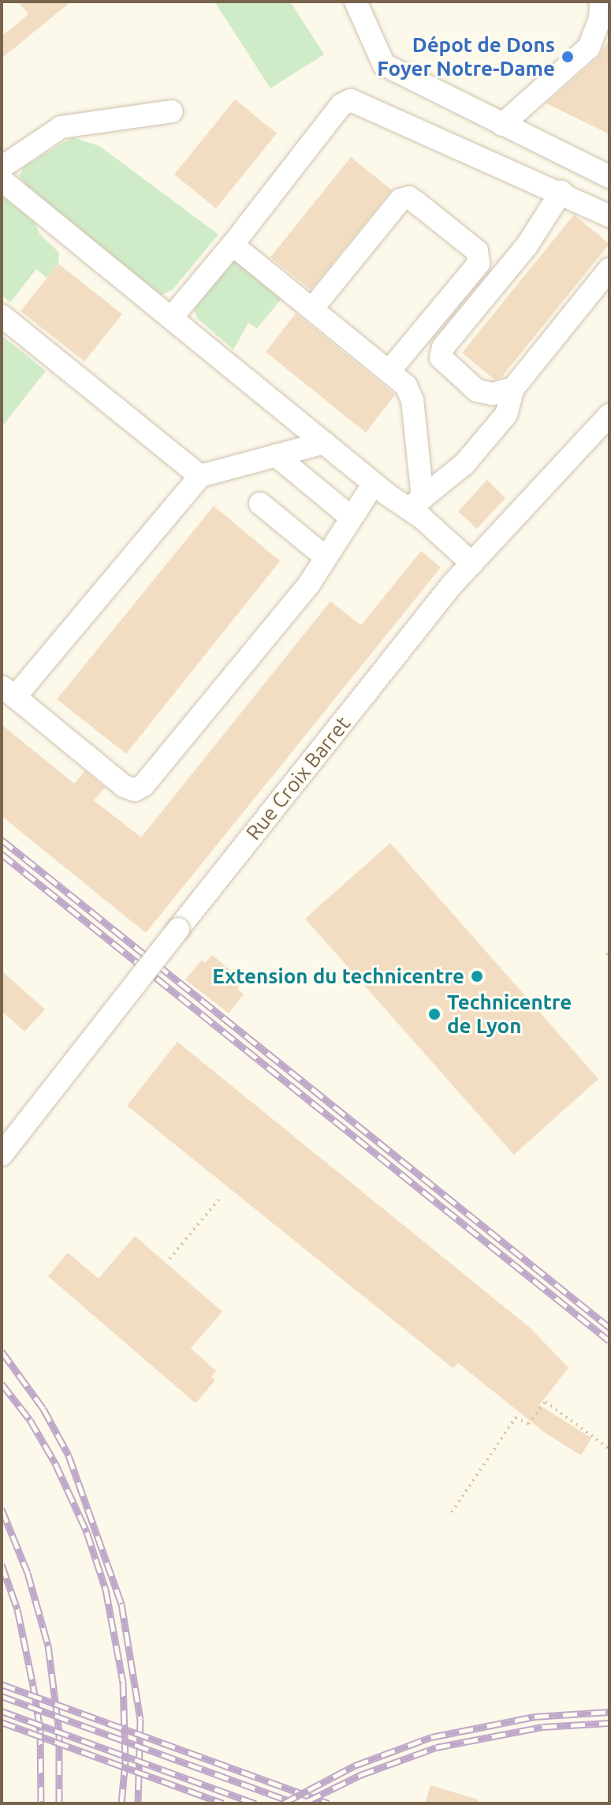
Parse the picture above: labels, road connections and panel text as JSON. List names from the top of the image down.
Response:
{
  "streets": {
    "street": ["Rue Croix Barret"]
  },
  "places": ["Dépot de Dons Foyer Notre-Dame", "Extension du technicentre", "Technicentre de Lyon"]
}
